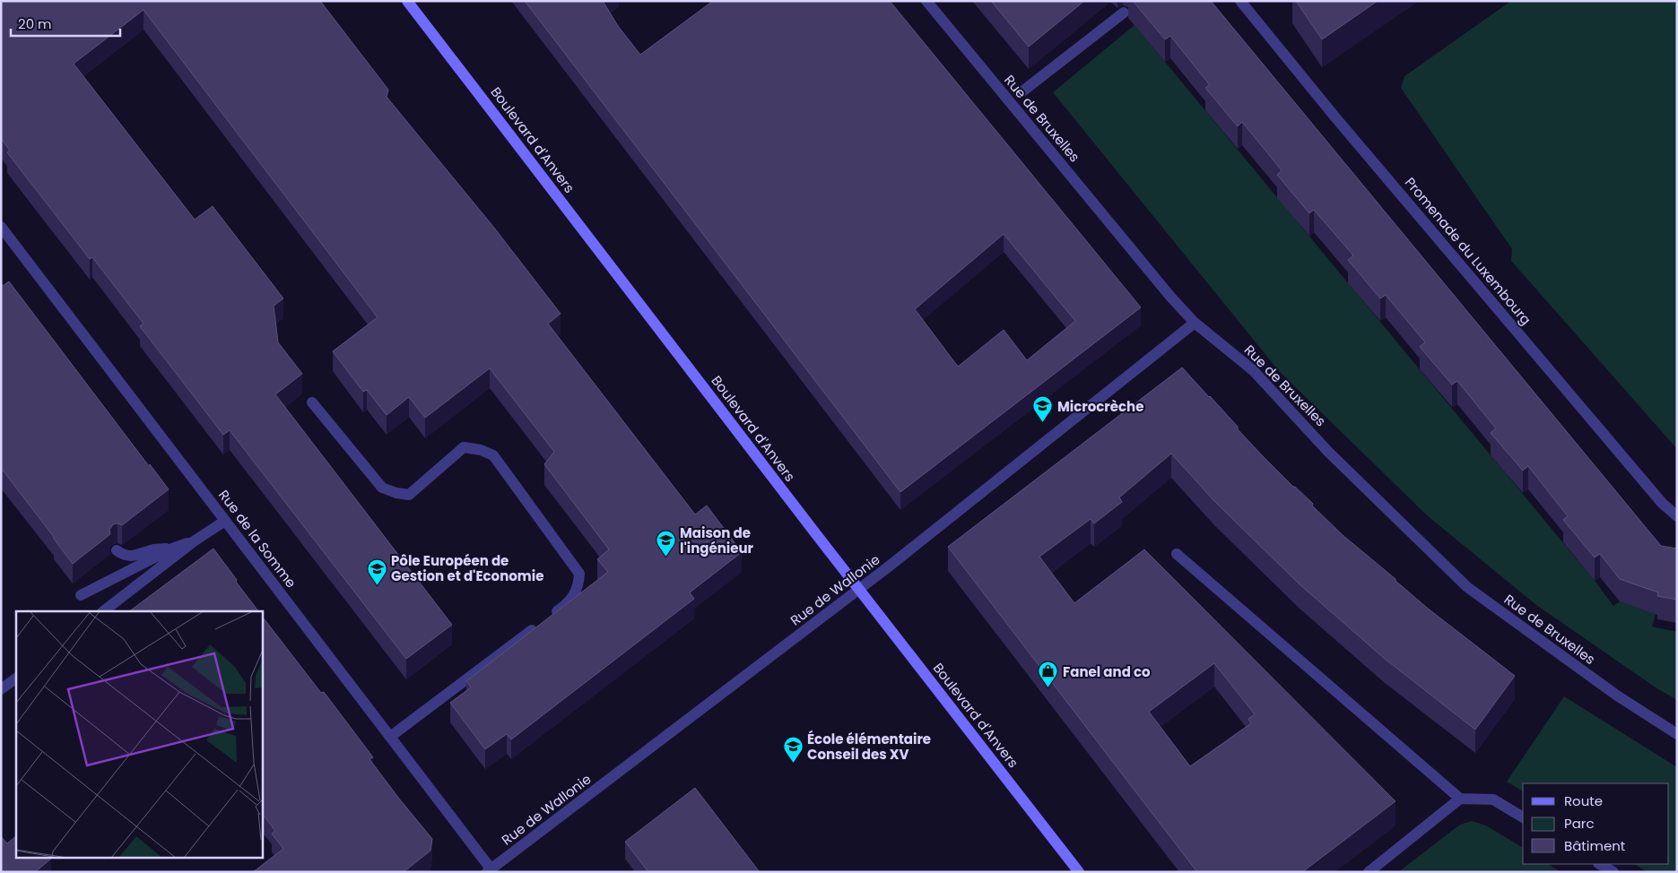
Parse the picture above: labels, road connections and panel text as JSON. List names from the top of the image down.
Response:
{
  "streets": {
    "main road": ["Boulevard d'Anvers"],
    "street": [
      "Rue de Bruxelles",
      "Promenade du Luxembourg",
      "Rue de la Somme",
      "Rue de Wallonie"
    ]
  },
  "crossings": [
    ["Rue de Bruxelles", "Rue de Wallonie"],
    ["Boulevard d'Anvers", "Rue de Wallonie"],
    ["Rue de la Somme", "Rue de Wallonie"]
  ],
  "places": {
    "school or university": [
      "Microcrèche",
      "Maison de l'ingénieur",
      "Pôle Européen de Gestion et d'Economie",
      "École élémentaire Conseil des XV"
    ],
    "shop": ["Fanel and co"]
  },
  "legend": ["Route", "Parc", "Bâtiment"],
  "scale_bar": "20 m"
}
